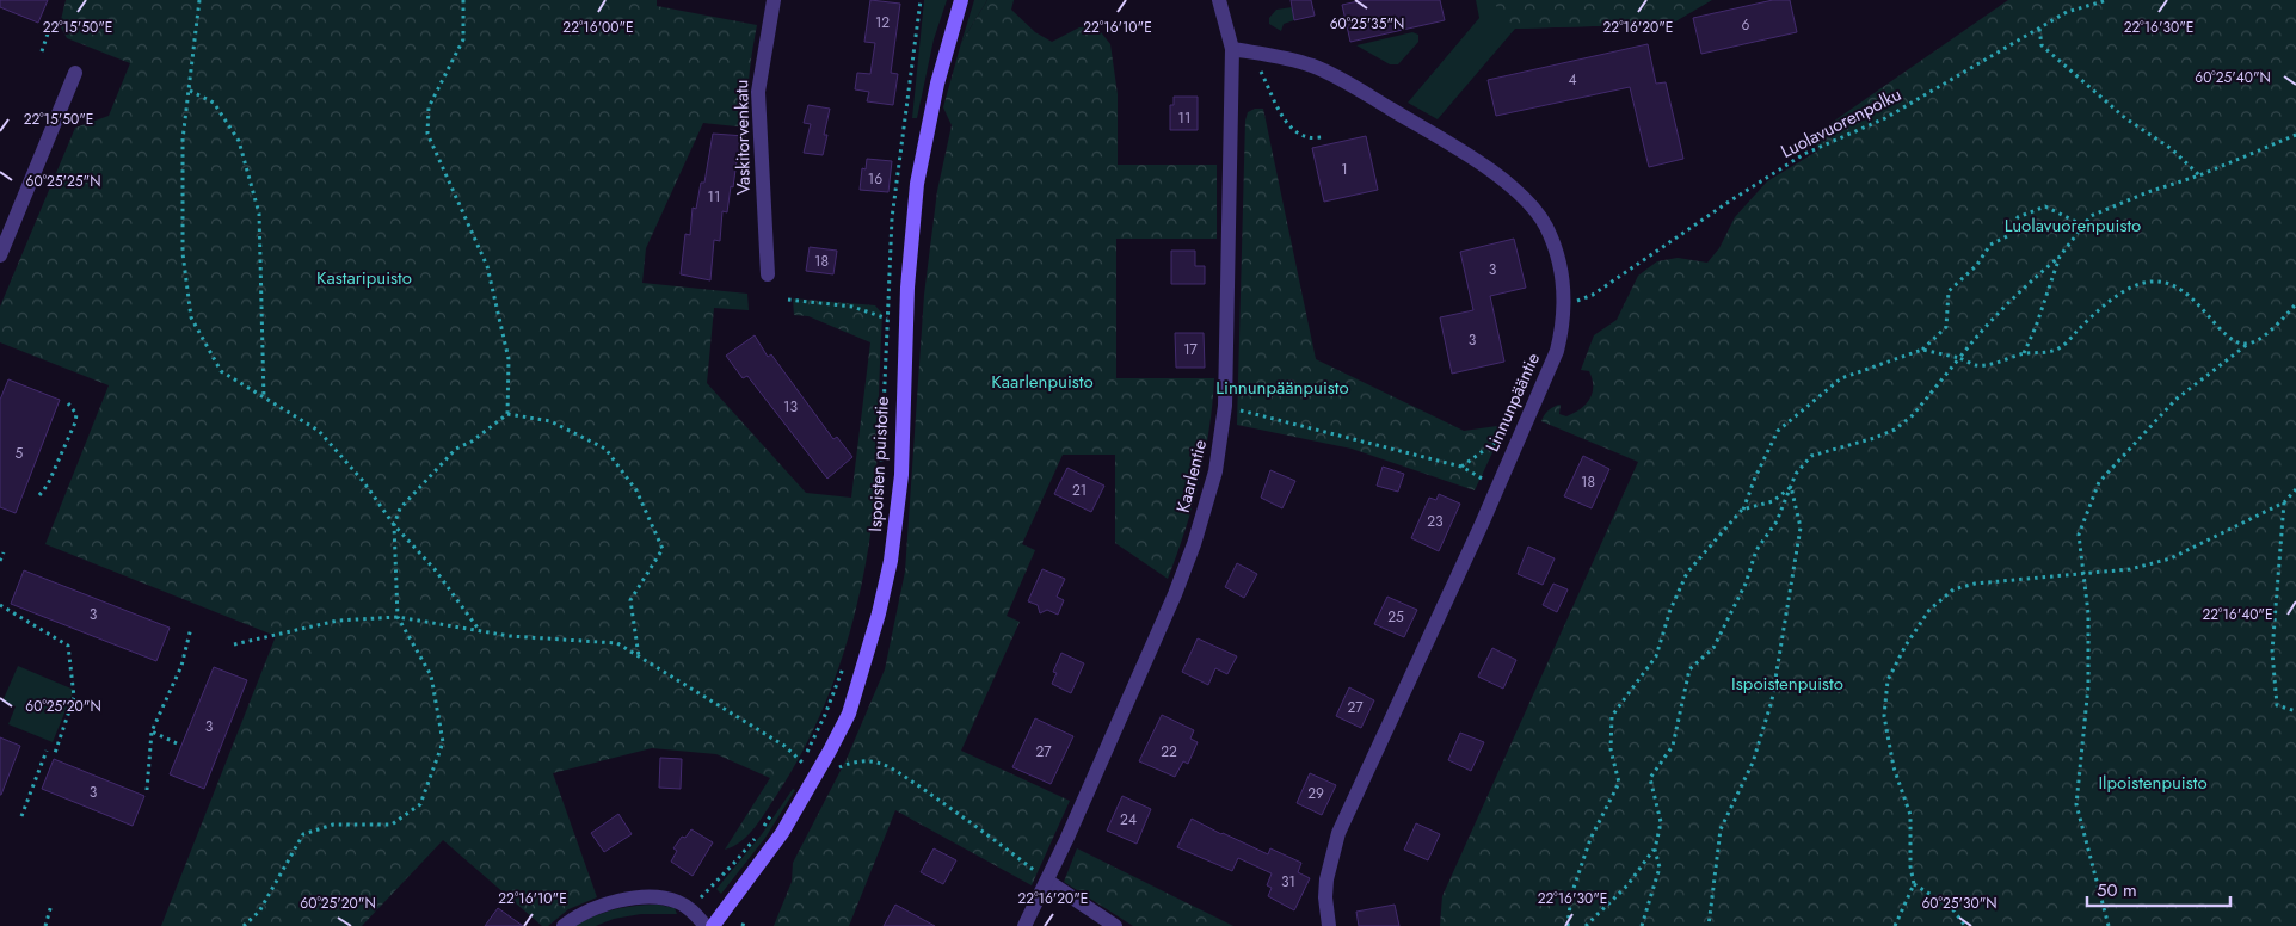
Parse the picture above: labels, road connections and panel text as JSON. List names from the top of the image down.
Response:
{
  "streets": {
    "main road": ["Ispoisten puistotie"],
    "street": ["Vaskitorvenkatu", "Linnunpääntie", "Kaarlentie"],
    "path": ["Luolavuorenpolku"]
  },
  "crossings": [
    ["Luolavuorenpolku", "Linnunpääntie"],
    ["Linnunpääntie", "Kaarlentie"]
  ],
  "parks": [
    "Luolavuorenpuisto",
    "Kastaripuisto",
    "Kaarlenpuisto",
    "Linnunpäänpuisto",
    "Ispoistenpuisto",
    "Ilpoistenpuisto"
  ],
  "house_numbers": [
    "12",
    "6",
    "4",
    "11",
    "1",
    "16",
    "11",
    "18",
    "3",
    "3",
    "17",
    "13",
    "5",
    "18",
    "21",
    "23",
    "3",
    "25",
    "27",
    "3",
    "27",
    "22",
    "3",
    "29",
    "24",
    "31"
  ],
  "scale_bar": "50 m",
  "coordinates": [
    "60°25'35\"N",
    "22°15'50\"E",
    "22°16'20\"E",
    "22°16'30\"E",
    "22°16'00\"E",
    "22°16'10\"E",
    "60°25'40\"N",
    "60°25'25\"N",
    "22°16'40\"E",
    "60°25'20\"N",
    "60°25'30\"N"
  ]
}
